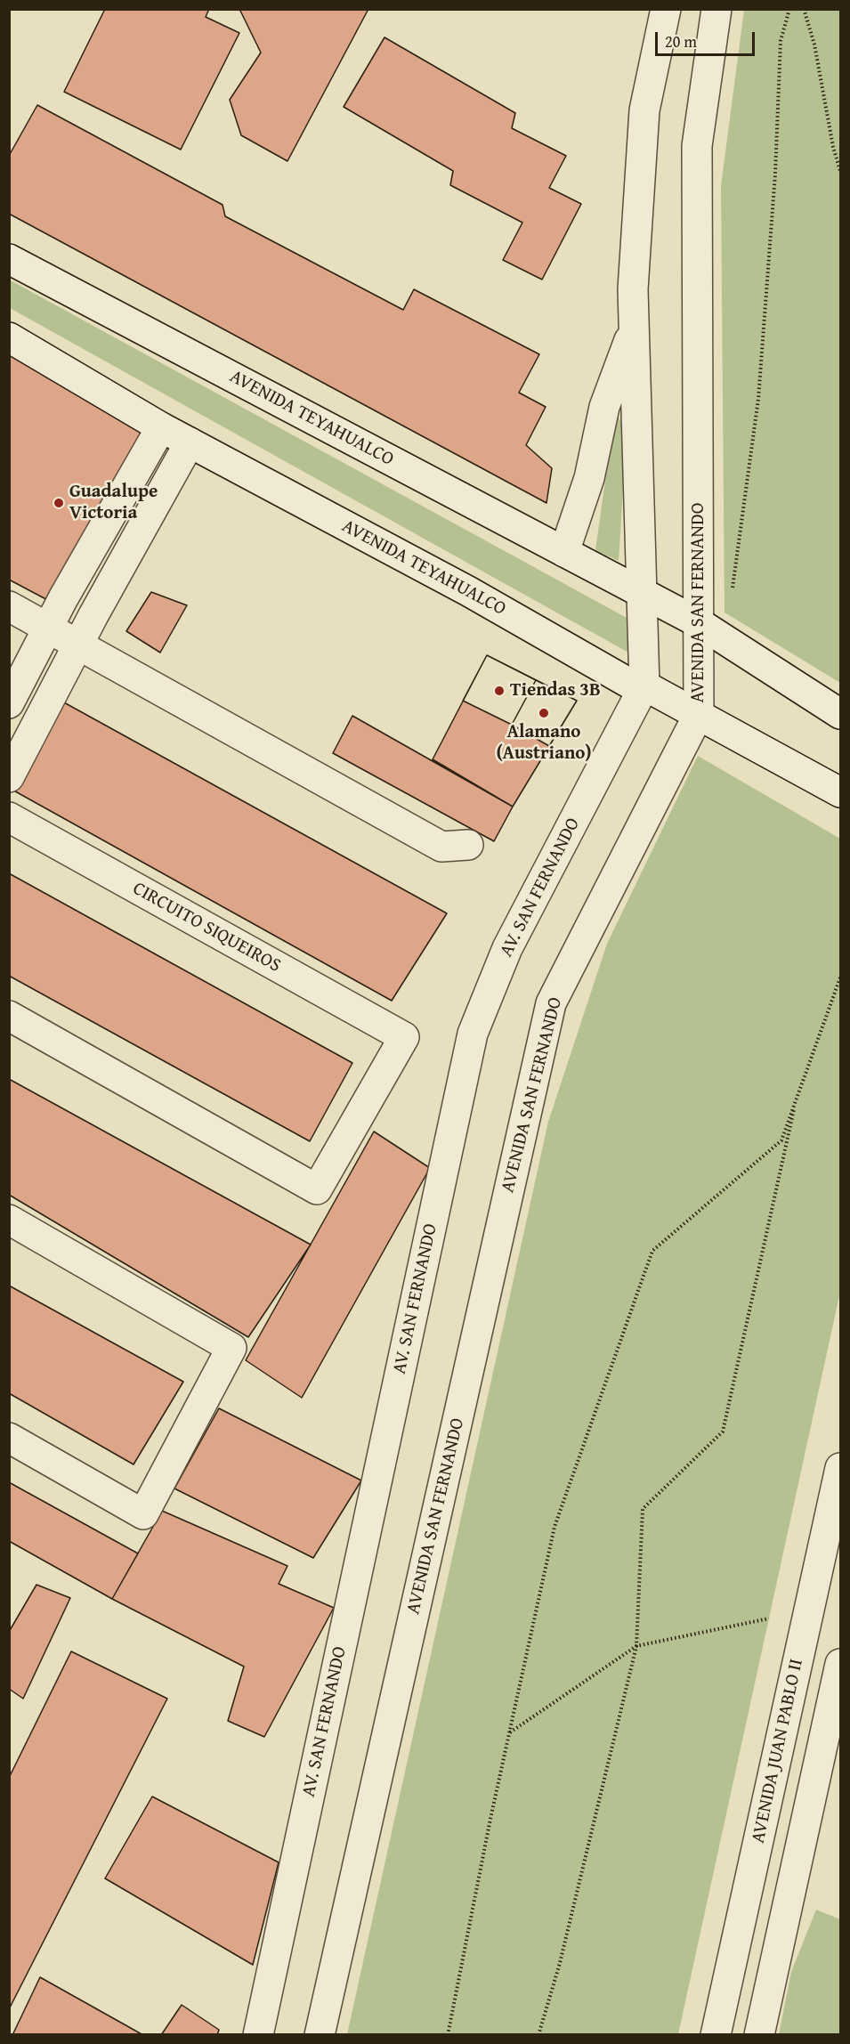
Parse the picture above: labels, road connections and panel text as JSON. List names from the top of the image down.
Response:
{
  "streets": {
    "street": [
      "AVENIDA TEYAHUALCO",
      "AVENIDA SAN FERNANDO",
      "AV. SAN FERNANDO",
      "CIRCUITO SIQUEIROS",
      "AVENIDA JUAN PABLO II"
    ]
  },
  "crossings": [
    ["AVENIDA TEYAHUALCO", "AVENIDA SAN FERNANDO"],
    ["AVENIDA TEYAHUALCO", "AV. SAN FERNANDO"]
  ],
  "places": ["Guadalupe Victoria", "Tiendas 3B", "Alamano (Austriano)"],
  "scale_bar": "20 m"
}
